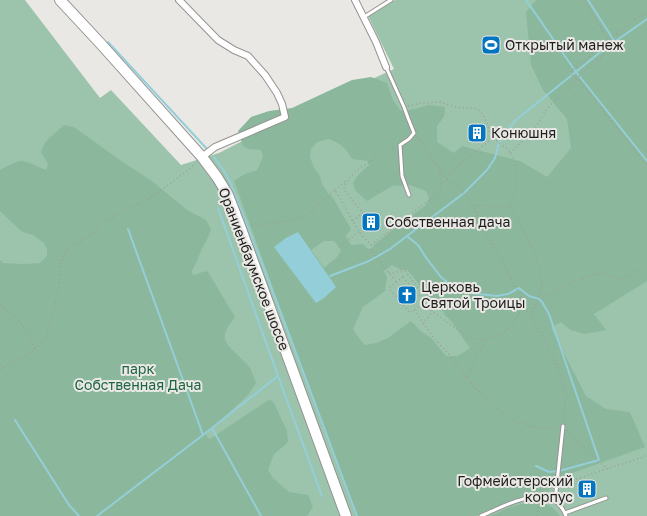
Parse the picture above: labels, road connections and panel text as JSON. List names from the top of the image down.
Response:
{
  "streets": {
    "main road": ["Ораниенбаумское шоссе"]
  },
  "parks": ["парк Собственная Дача"],
  "places": {
    "sports": ["Открытый манеж"],
    "building": ["Конюшня", "Собственная дача", "Гофмейстерский корпус"],
    "church": ["Церковь Святой Троицы"]
  }
}
